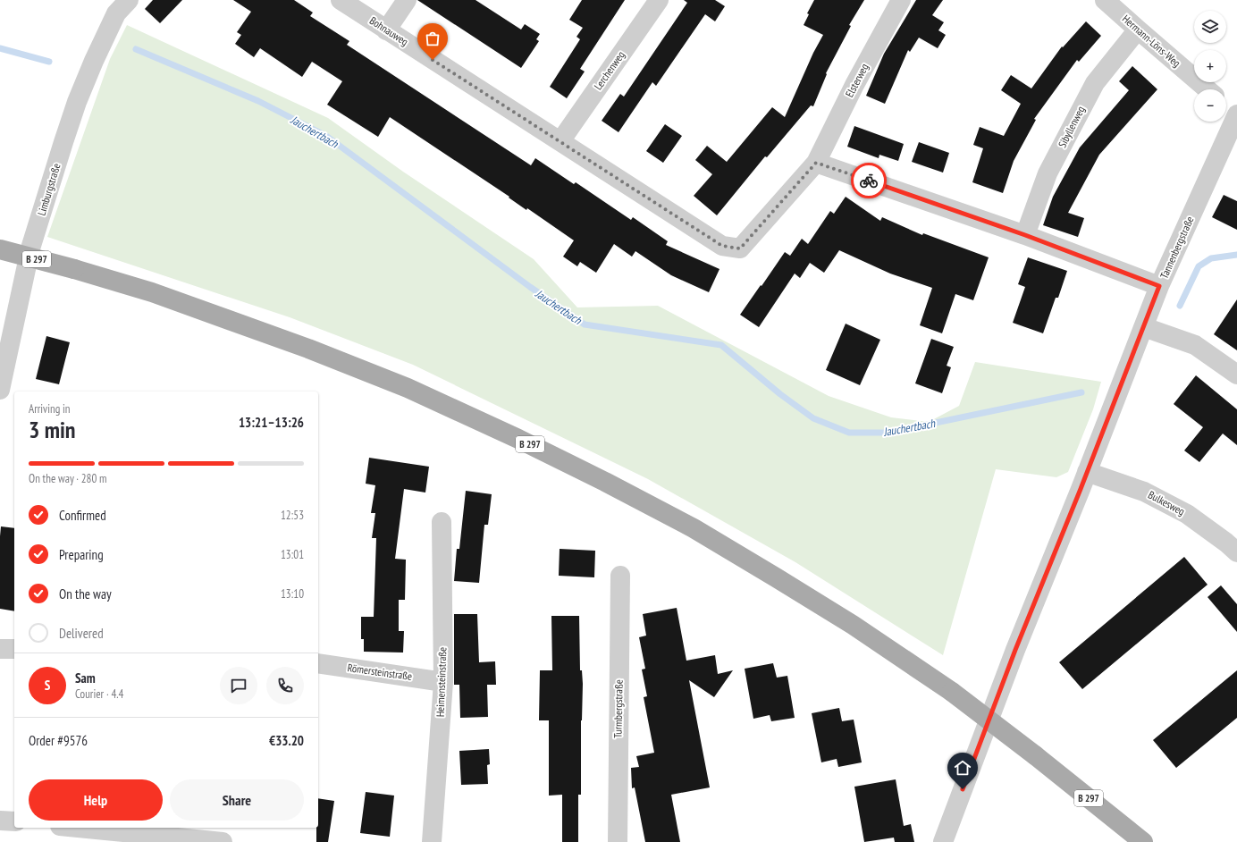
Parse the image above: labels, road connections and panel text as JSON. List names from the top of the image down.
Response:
{
  "streets": {
    "main road": ["B 297"],
    "street": [
      "Bohnauweg",
      "Hermann-Löns-Weg",
      "Lerchenweg",
      "Elsterweg",
      "Sibyllenweg",
      "Limburgstraße",
      "Tannenbergstraße",
      "Bulkesweg",
      "Römersteinstraße",
      "Heimensteinstraße",
      "Turmbergstraße"
    ]
  },
  "crossings": [
    ["Bohnauweg", "Lerchenweg"],
    ["Bohnauweg", "Elsterweg"],
    ["Hermann-Löns-Weg", "Sibyllenweg"],
    ["Tannenbergstraße", "Bulkesweg"],
    ["Römersteinstraße", "Heimensteinstraße"]
  ],
  "water": ["Jauchertbach"],
  "page": {
    "map_buttons": ["+", "−"],
    "heading": ["3 min", "Arriving in", "13:21–13:26"],
    "panel": [
      "Sam",
      "Courier · 4.4",
      "Order #9576",
      "€33.20"
    ],
    "bar": "On the way · 280 m",
    "list": [
      ["Confirmed", "12:53"],
      ["Preparing", "13:01"],
      ["On the way", "13:10"],
      "Delivered"
    ],
    "round": "S",
    "buttons": ["Help", "Share"]
  }
}
